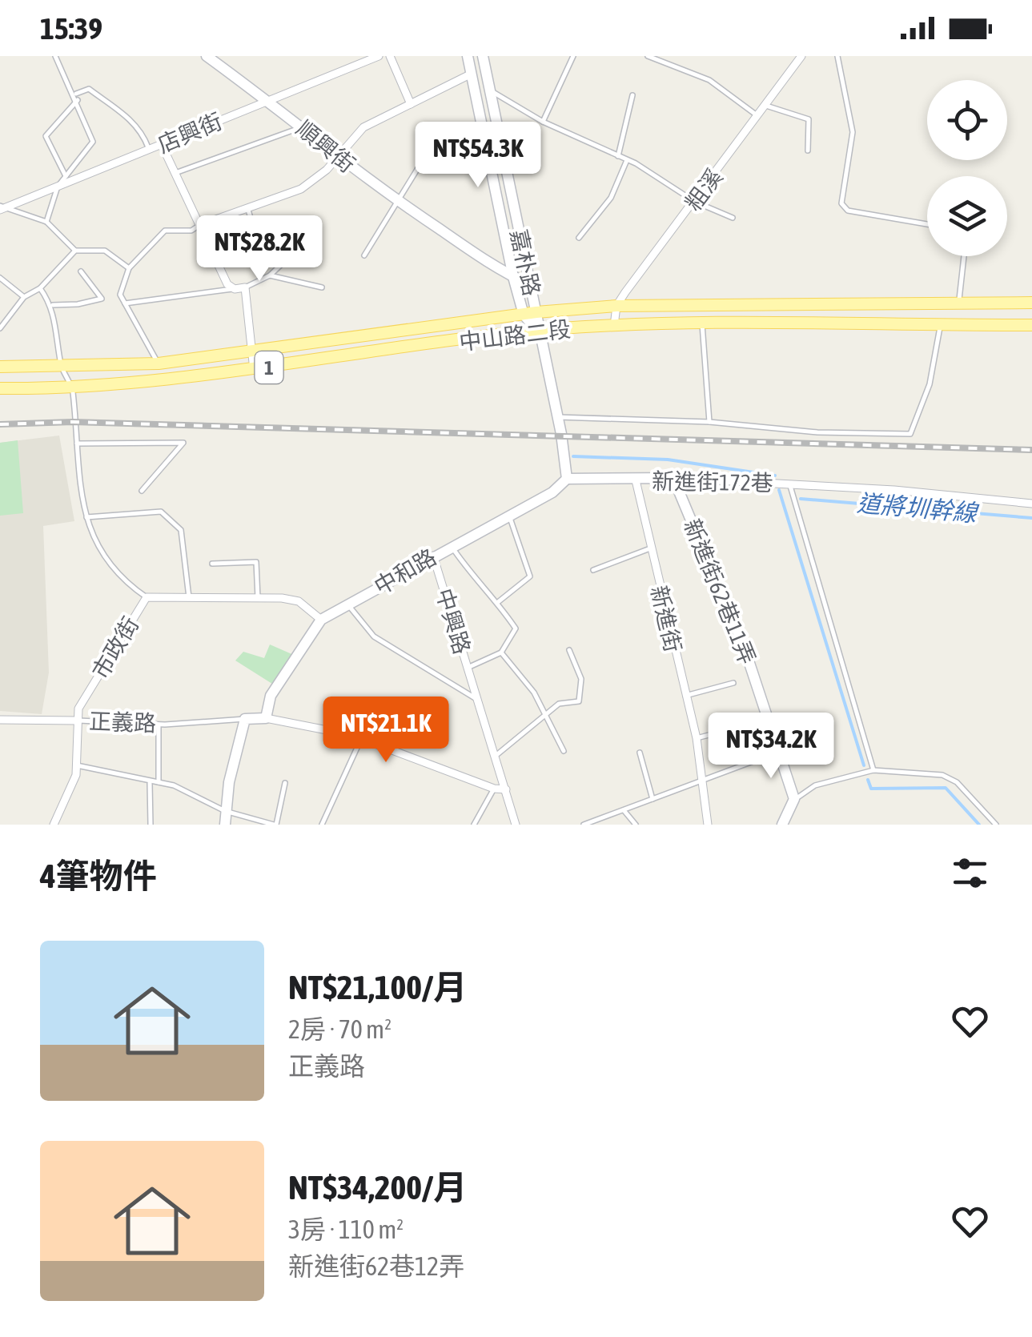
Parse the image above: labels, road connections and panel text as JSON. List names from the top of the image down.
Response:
{
  "streets": {
    "main road": ["中山路二段", "1"],
    "street": [
      "店興街",
      "順興街",
      "粗溪",
      "嘉朴路",
      "新進街172巷",
      "中和路",
      "新進街62巷11弄",
      "新進街",
      "中興路",
      "市政街",
      "正義路"
    ]
  },
  "crossings": [
    ["店興街", "順興街"],
    ["順興街", "嘉朴路"],
    ["粗溪", "中山路二段"],
    ["嘉朴路", "中山路二段"],
    ["新進街172巷", "新進街62巷11弄"],
    ["新進街172巷", "新進街"],
    ["中和路", "中興路"],
    ["中和路", "市政街"],
    ["市政街", "正義路"]
  ],
  "water": ["道將圳幹線"],
  "page": {
    "status": "15:39",
    "price": [
      "NT$54.3K",
      "NT$28.2K",
      "NT$21.1K",
      "NT$34.2K"
    ],
    "heading": "4筆物件",
    "list": [
      {
        "name": "NT$21,100/月",
        "note": "2房 · 70 m² · 正義路"
      },
      {
        "name": "NT$34,200/月",
        "note": "3房 · 110 m² · 新進街62巷12弄"
      }
    ]
  }
}
